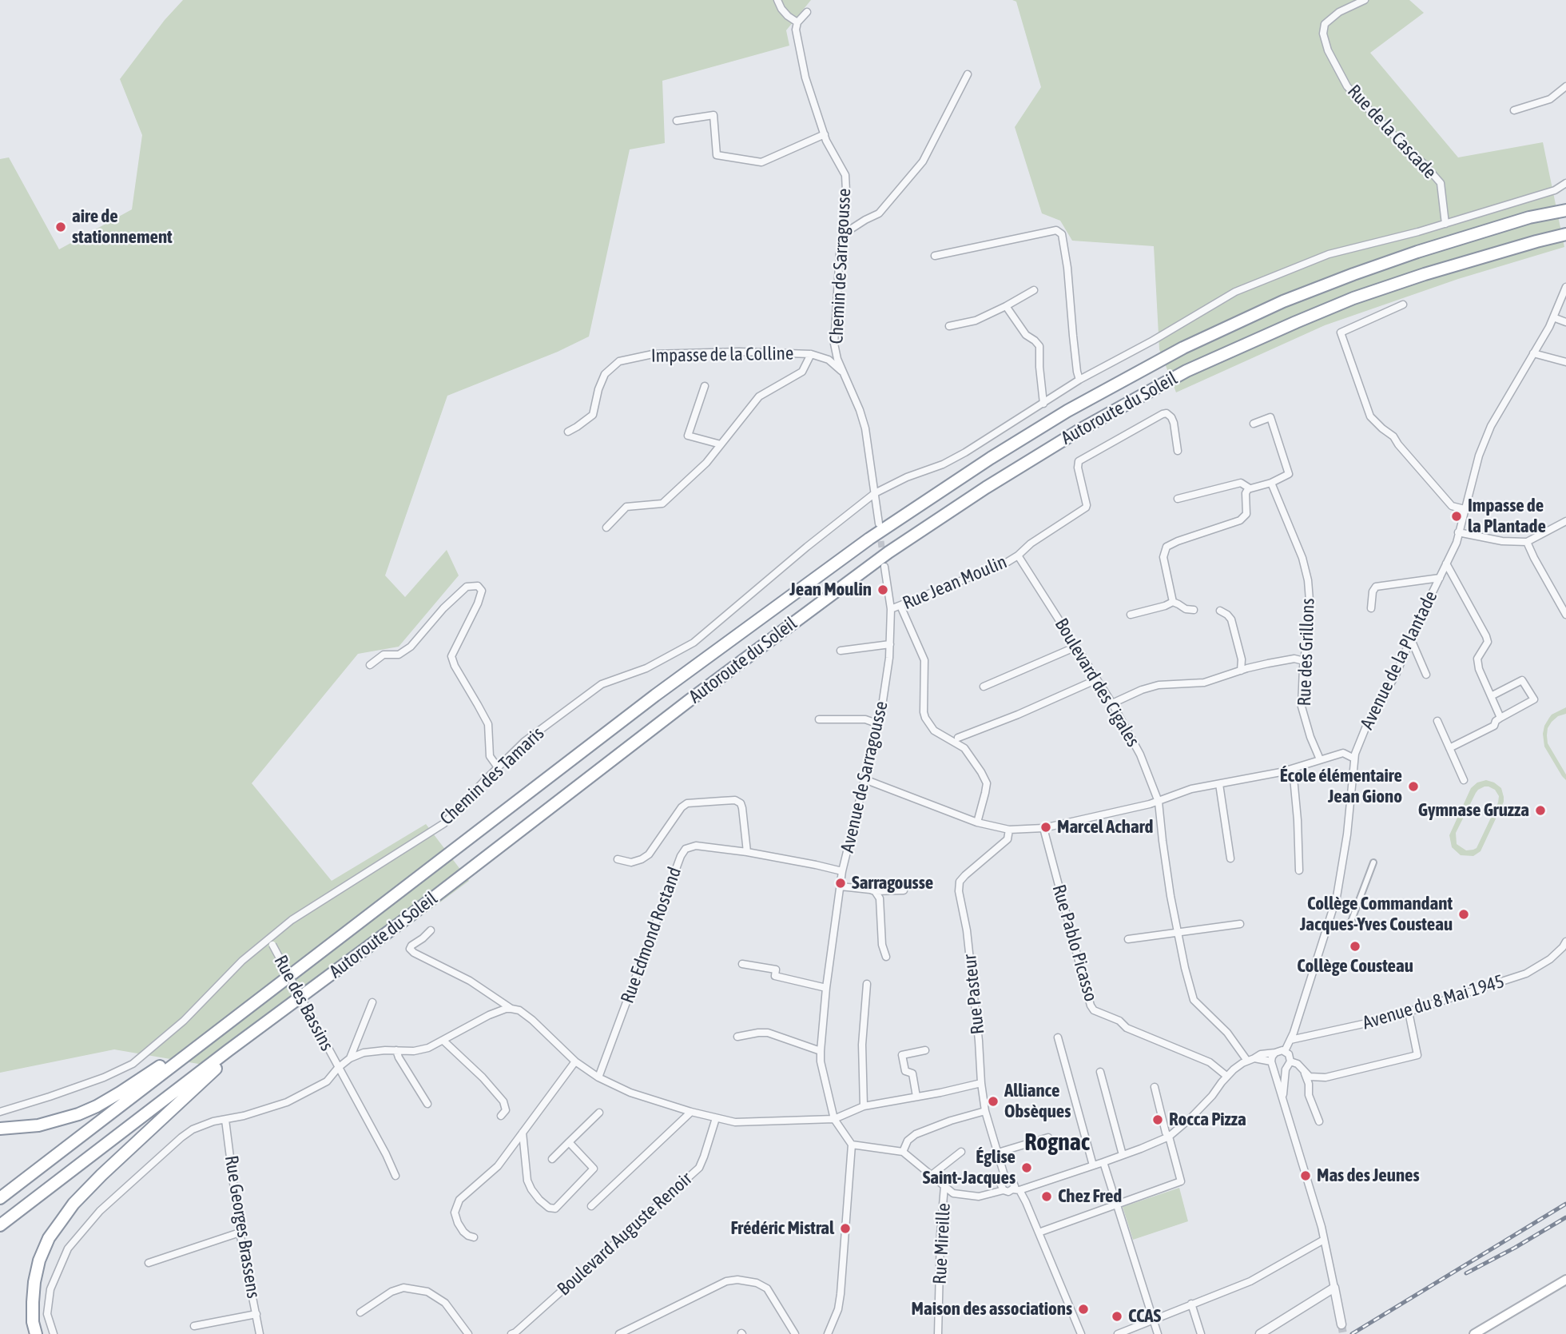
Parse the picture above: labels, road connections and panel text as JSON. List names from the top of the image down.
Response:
{
  "streets": {
    "highway": ["Autoroute du Soleil"],
    "street": [
      "Rue de la Cascade",
      "Chemin de Sarragousse",
      "Impasse de la Colline",
      "Rue Jean Moulin",
      "Rue des Grillons",
      "Avenue de la Plantade",
      "Boulevard des Cigales",
      "Chemin des Tamaris",
      "Avenue de Sarragousse",
      "Rue Edmond Rostand",
      "Rue Pablo Picasso",
      "Rue Pasteur",
      "Avenue du 8 Mai 1945",
      "Rue des Bassins",
      "Rue Georges Brassens",
      "Boulevard Auguste Renoir",
      "Rue Mireille"
    ]
  },
  "crossings": [
    ["Rue de la Cascade", "Chemin des Tamaris"],
    ["Chemin de Sarragousse", "Impasse de la Colline"],
    ["Chemin de Sarragousse", "Chemin des Tamaris"],
    ["Rue Jean Moulin", "Boulevard des Cigales"],
    ["Rue Jean Moulin", "Avenue de Sarragousse"],
    ["Avenue de la Plantade", "Avenue du 8 Mai 1945"],
    ["Chemin des Tamaris", "Rue des Bassins"],
    ["Avenue de Sarragousse", "Rue Edmond Rostand"]
  ],
  "districts": ["Rognac"],
  "places": [
    "aire de stationnement",
    "Impasse de la Plantade",
    "Jean Moulin",
    "École élémentaire Jean Giono",
    "Gymnase Gruzza",
    "Marcel Achard",
    "Sarragousse",
    "Collège Commandant Jacques-Yves Cousteau",
    "Collège Cousteau",
    "Alliance Obsèques",
    "Rocca Pizza",
    "Église Saint-Jacques",
    "Mas des Jeunes",
    "Chez Fred",
    "Frédéric Mistral",
    "Maison des associations",
    "CCAS"
  ]
}
